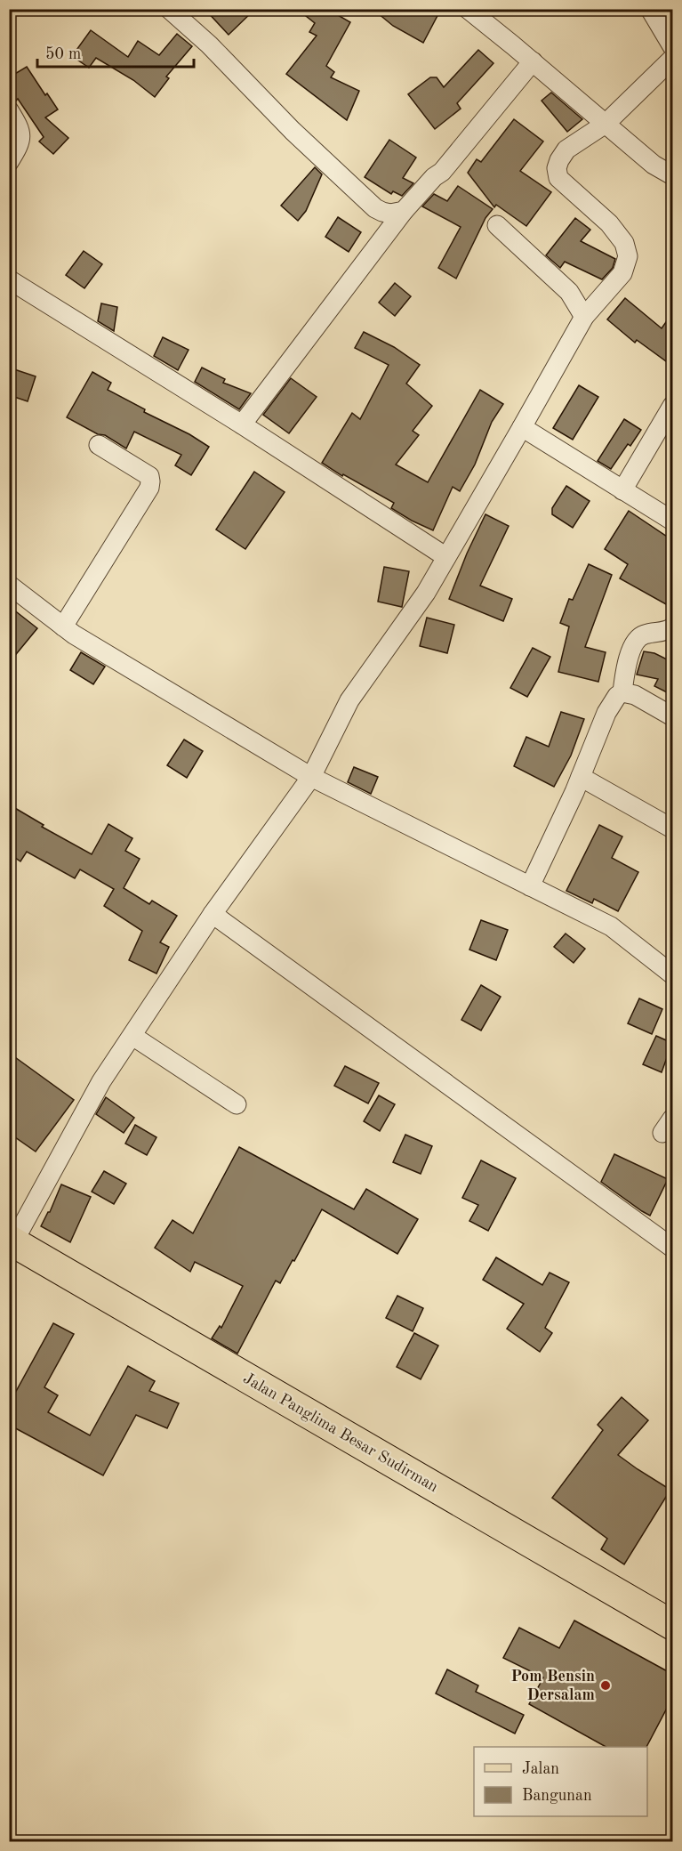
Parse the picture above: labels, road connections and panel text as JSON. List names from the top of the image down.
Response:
{
  "streets": {
    "main road": ["Jalan Panglima Besar Sudirman"]
  },
  "places": ["Pom Bensin Dersalam"],
  "legend": ["Jalan", "Bangunan"],
  "scale_bar": "50 m"
}
